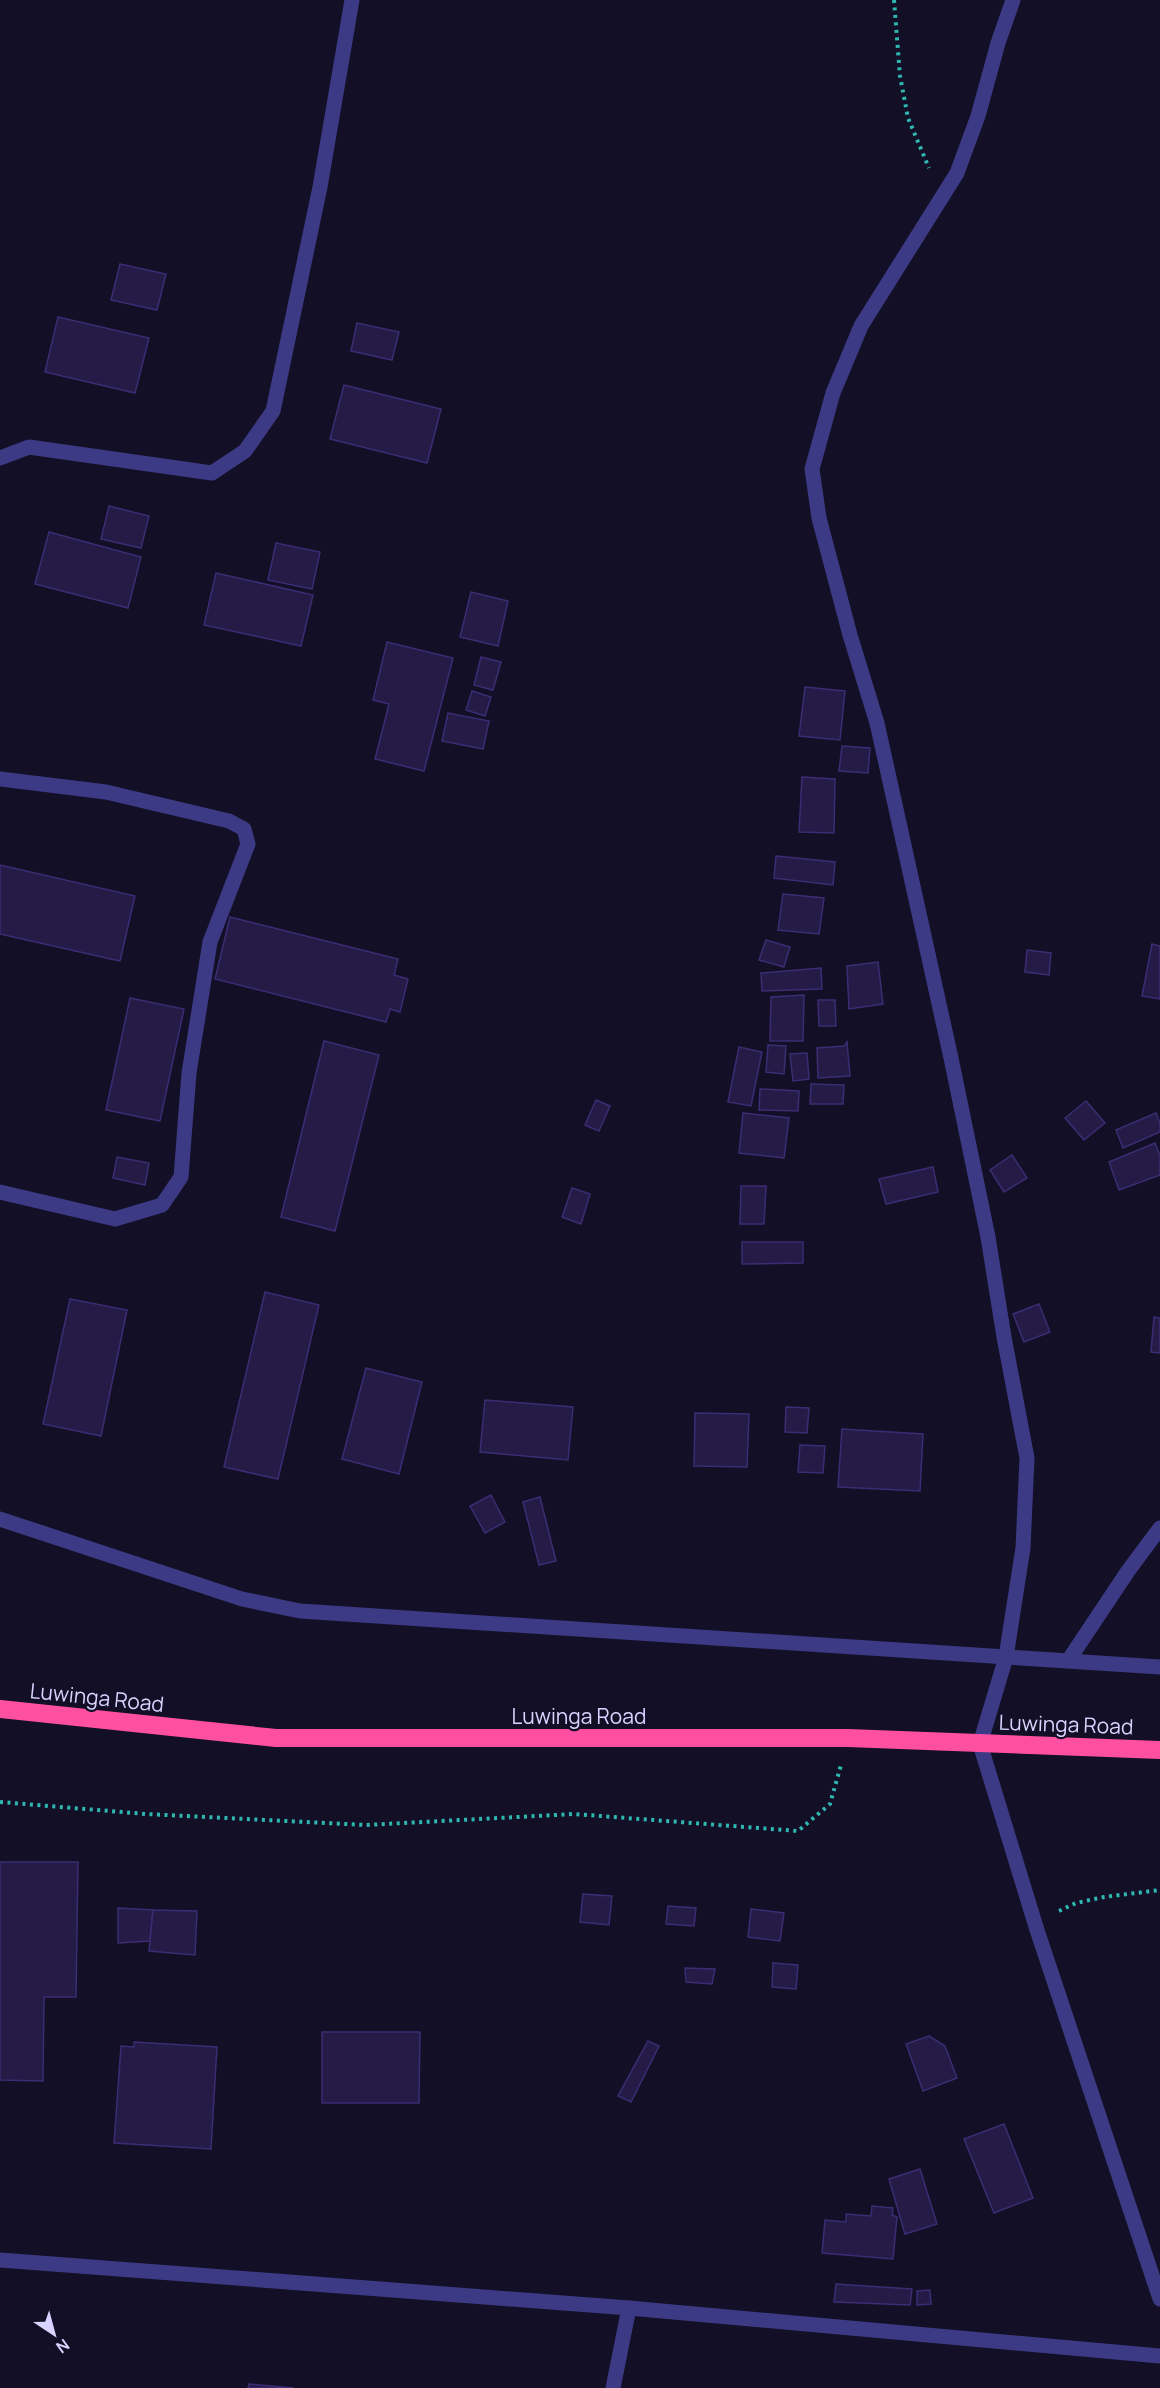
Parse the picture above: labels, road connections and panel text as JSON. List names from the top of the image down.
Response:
{
  "streets": {
    "highway": ["Luwinga Road"]
  },
  "north": "bottom right"
}
